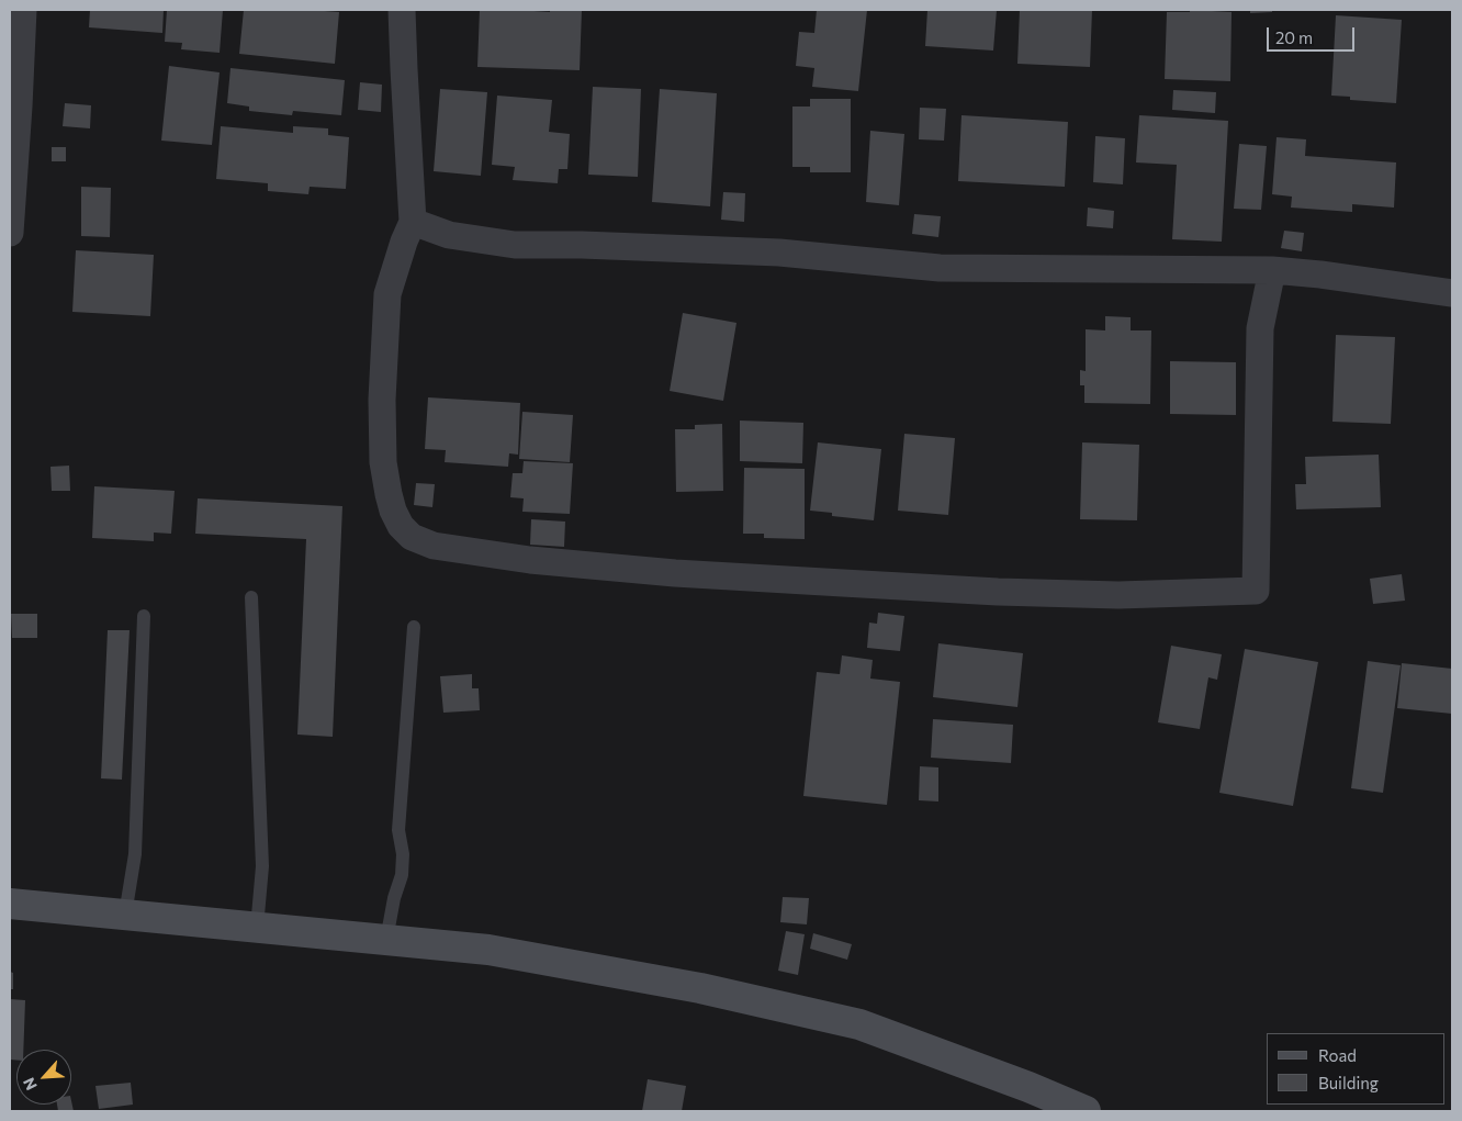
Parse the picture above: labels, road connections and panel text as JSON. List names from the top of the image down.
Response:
{
  "legend": ["Road", "Building"],
  "scale_bar": "20 m",
  "north": "bottom left"
}
